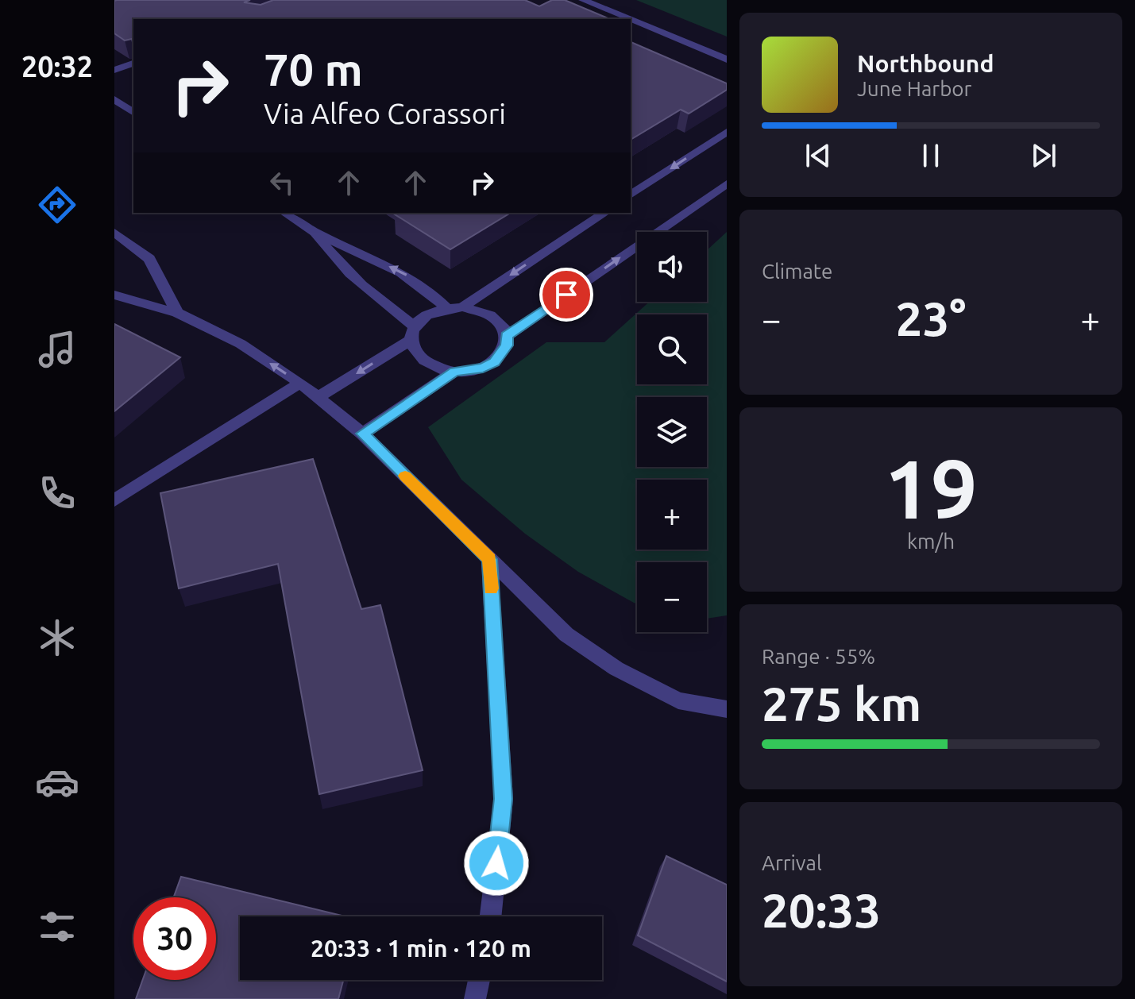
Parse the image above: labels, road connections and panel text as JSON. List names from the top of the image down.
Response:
{
  "page": {
    "tabs": "20:32",
    "turn": ["70 m", "Via Alfeo Corassori"],
    "song": ["Northbound", "June Harbor"],
    "tile": [
      "Climate",
      ["19", "km/h"],
      ["Range · 55%", "275 km"],
      ["Arrival", "20:33"]
    ],
    "map_buttons": ["+", "−"],
    "heat": ["−", "23°", "+"],
    "limit": "30",
    "trip": "20:33 · 1 min · 120 m"
  }
}
